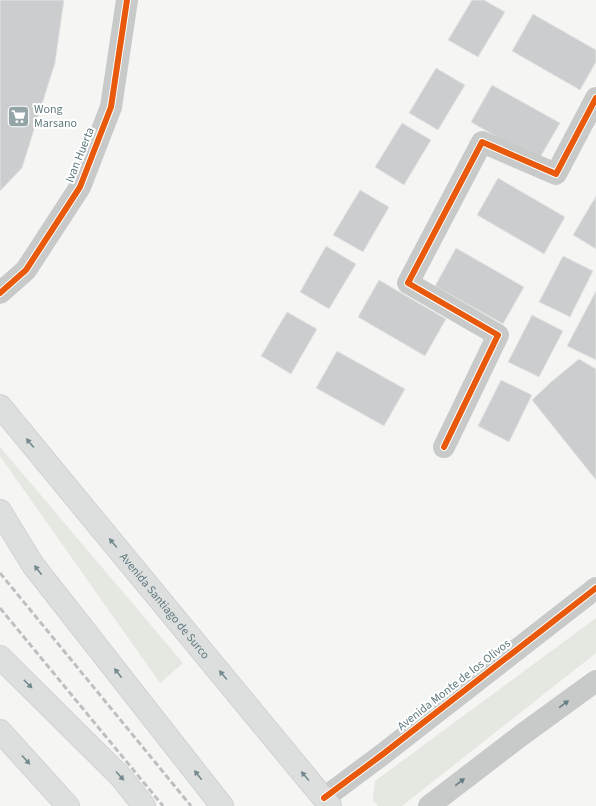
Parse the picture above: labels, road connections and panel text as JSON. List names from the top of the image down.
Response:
{
  "streets": {
    "main road": ["Avenida Santiago de Surco"],
    "street": ["Ivan Huerta", "Avenida Monte de los Olivos"]
  },
  "crossings": [
    ["Avenida Santiago de Surco", "Avenida Monte de los Olivos"]
  ],
  "places": {
    "supermarket": ["Wong Marsano"]
  }
}
